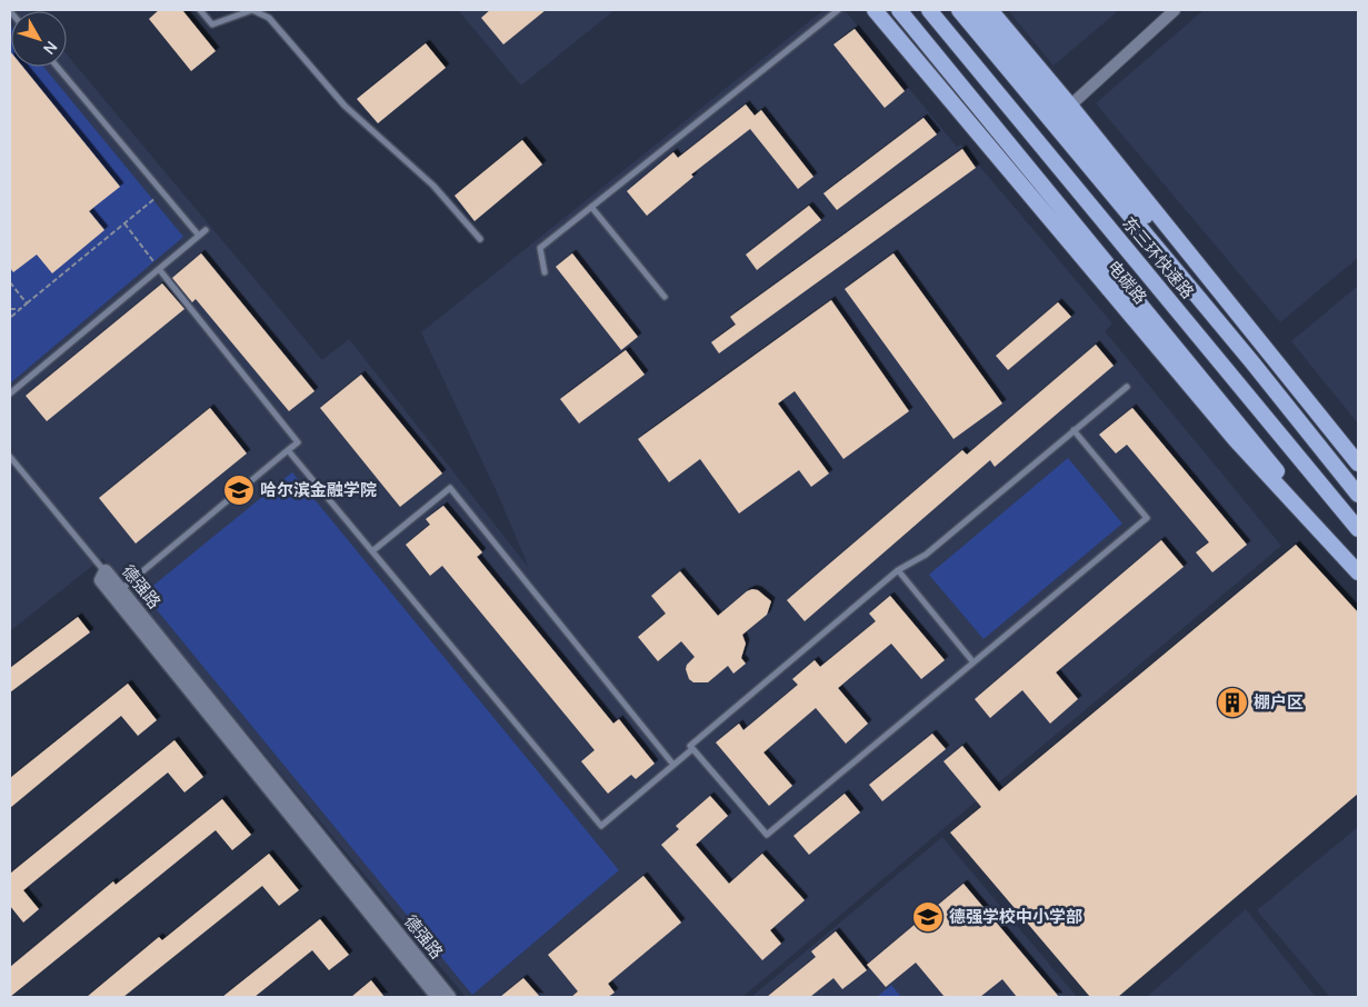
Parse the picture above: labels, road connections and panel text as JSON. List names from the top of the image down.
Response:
{
  "streets": {
    "highway": ["东三环快速路", "电碳路"],
    "street": ["德强路"]
  },
  "places": {
    "school or university": ["哈尔滨金融学院", "德强学校中小学部"],
    "building": ["棚户区"]
  },
  "north": "bottom right"
}
